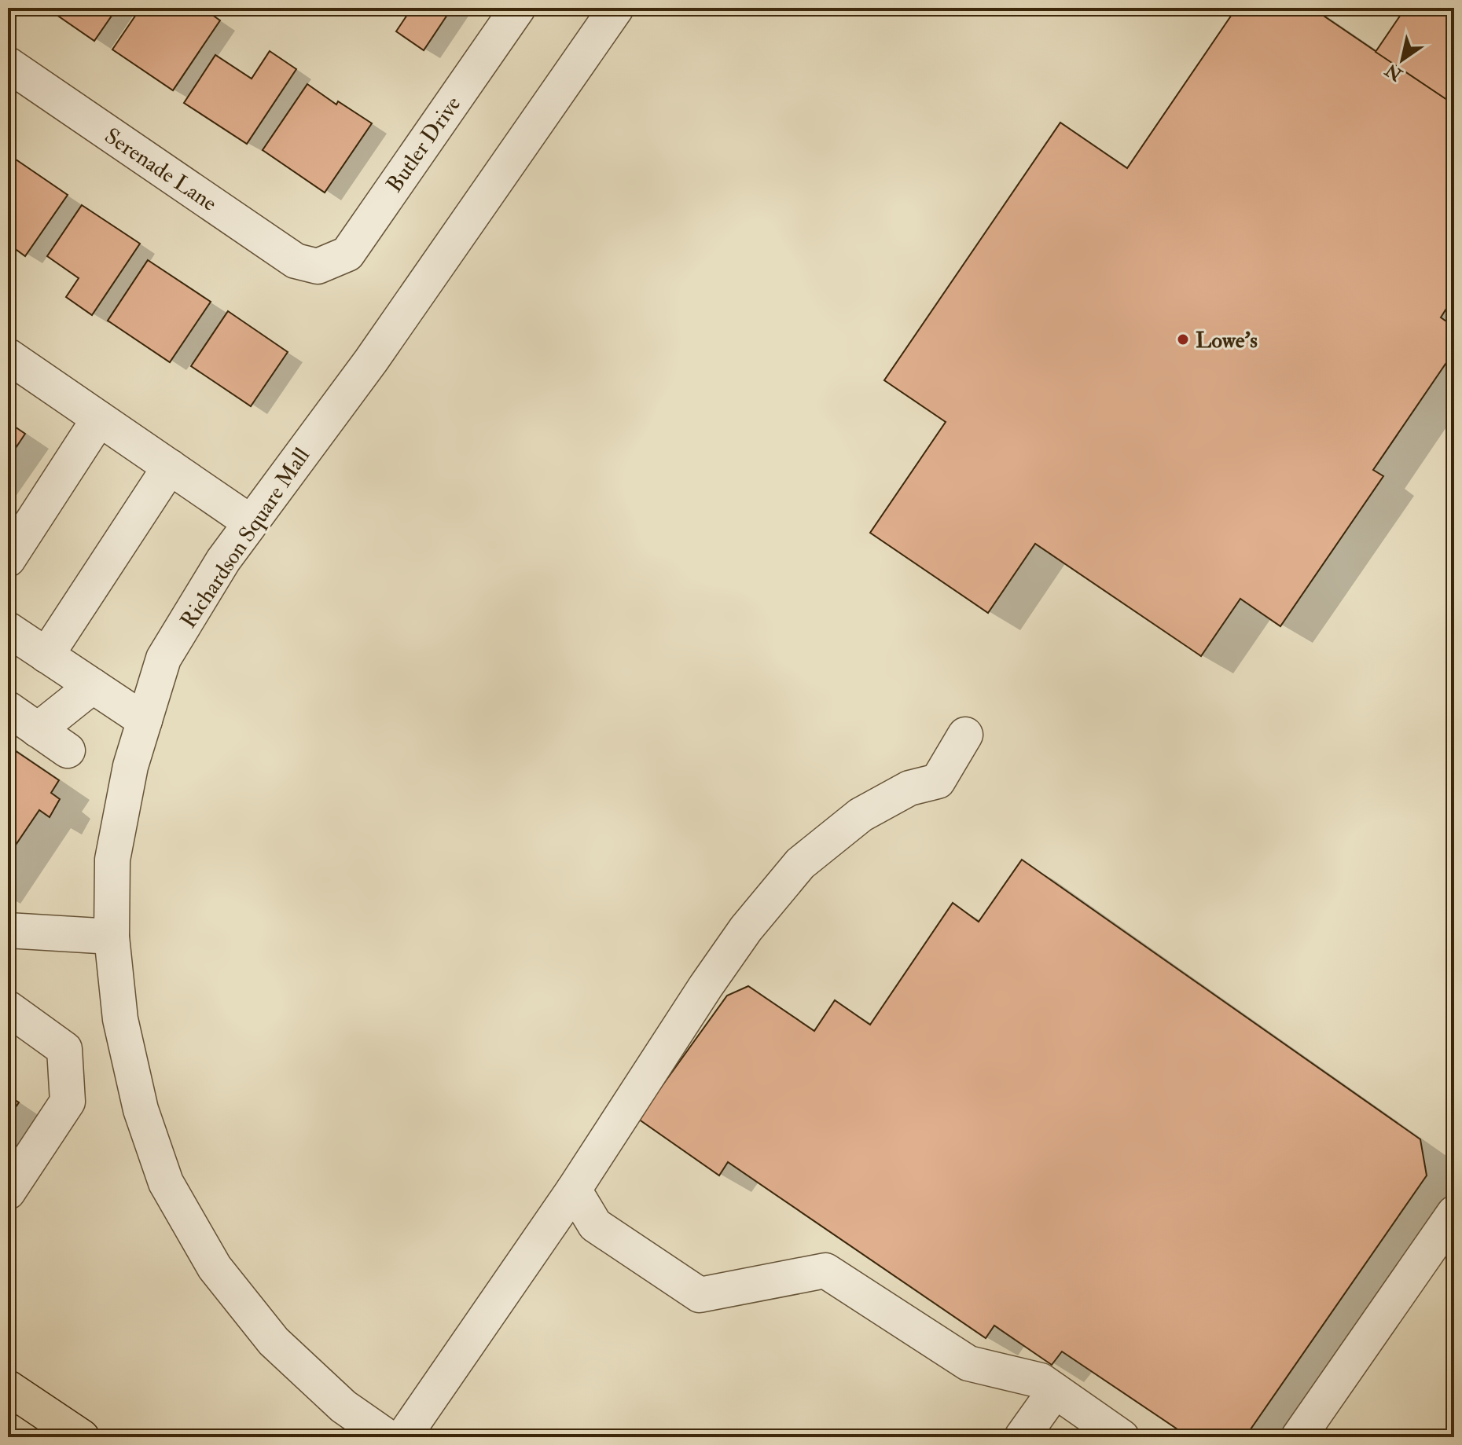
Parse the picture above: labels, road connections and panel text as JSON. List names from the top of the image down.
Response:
{
  "streets": {
    "street": ["Butler Drive", "Serenade Lane", "Richardson Square Mall"]
  },
  "crossings": [
    ["Butler Drive", "Serenade Lane"]
  ],
  "places": ["Lowe's"],
  "north": "bottom left"
}
